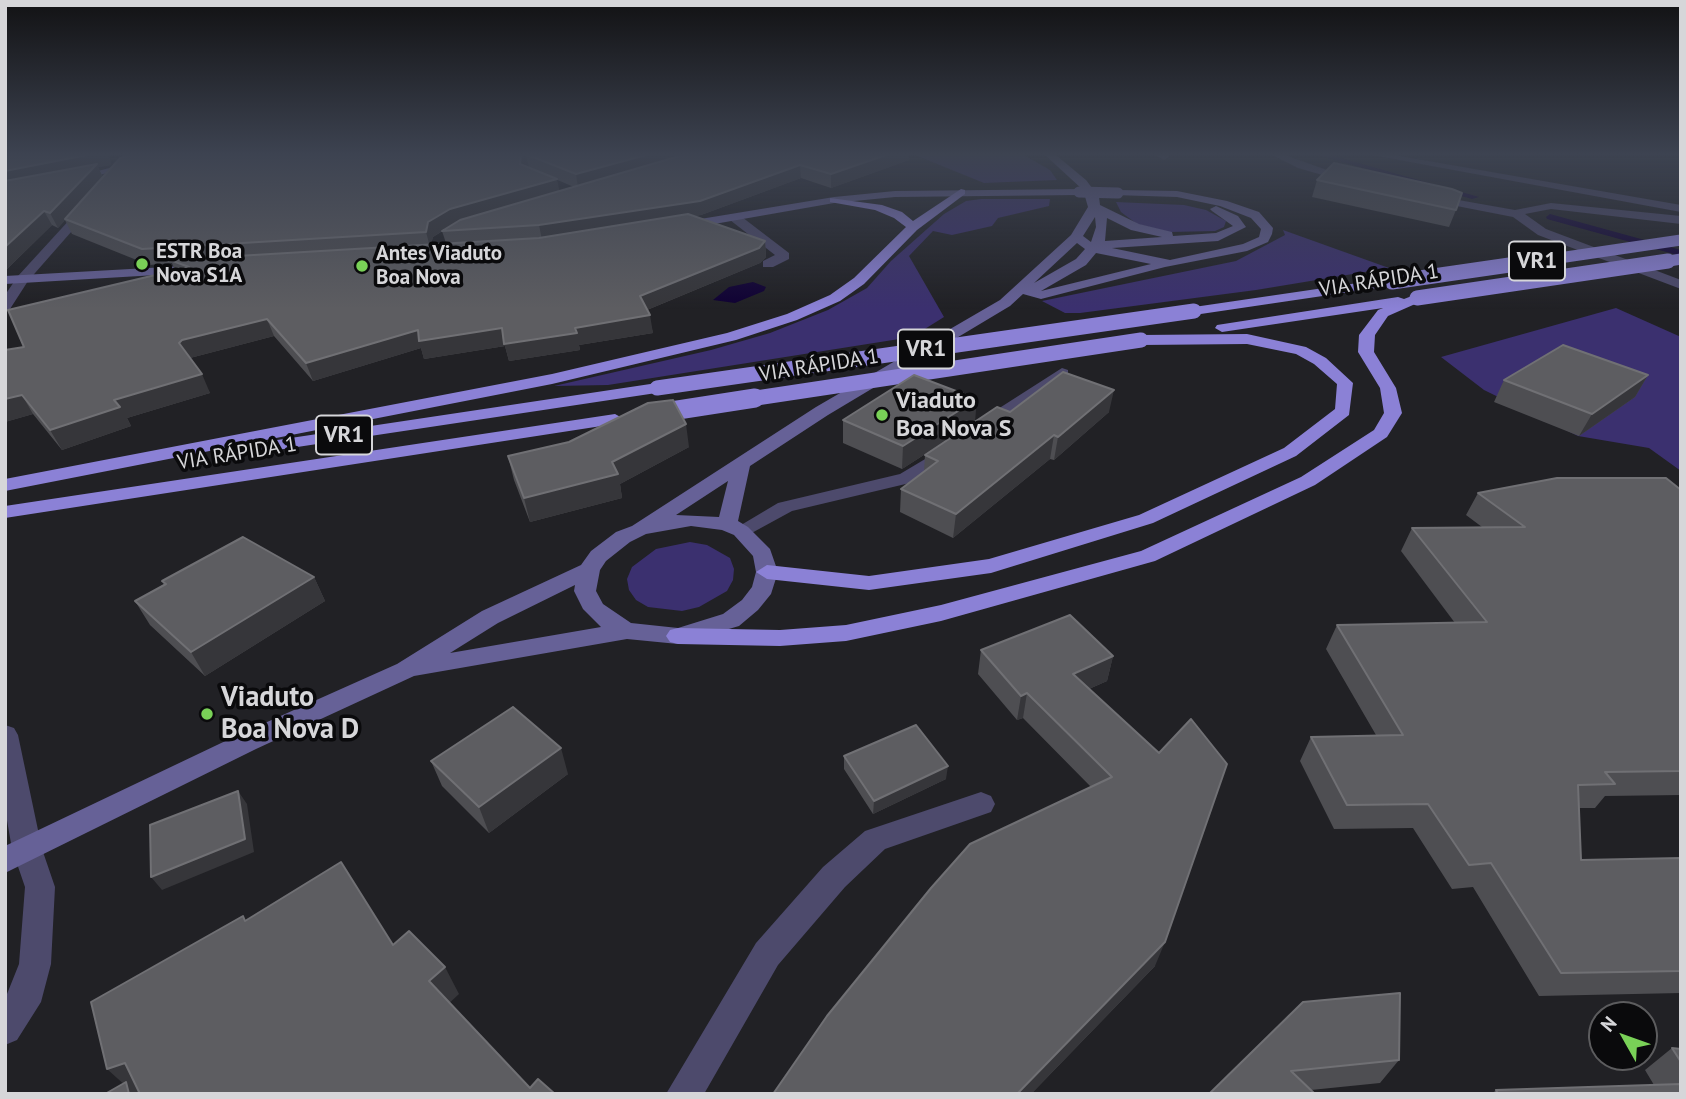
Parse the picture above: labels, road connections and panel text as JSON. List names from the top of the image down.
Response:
{
  "streets": {
    "highway": ["VR1", "VIA RÁPIDA 1"]
  },
  "places": [
    "ESTR Boa Nova S1A",
    "Antes Viaduto Boa Nova",
    "Viaduto Boa Nova S",
    "Viaduto Boa Nova D"
  ],
  "north": "top left"
}
